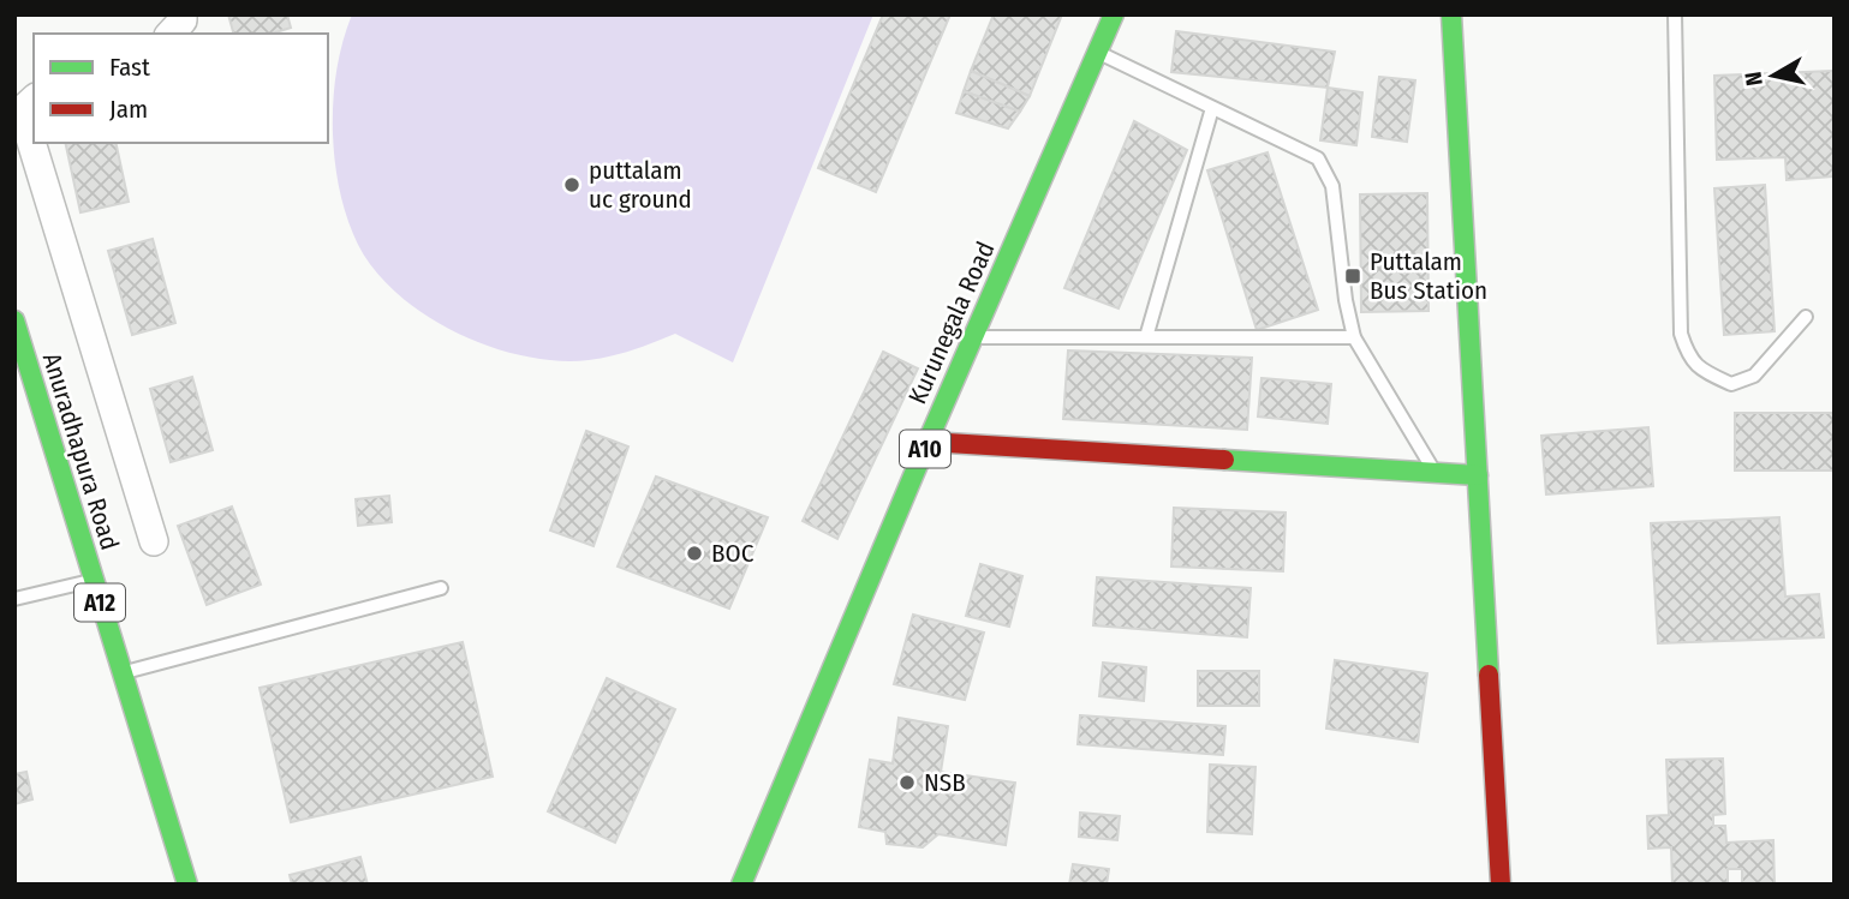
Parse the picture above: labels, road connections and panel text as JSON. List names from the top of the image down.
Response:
{
  "streets": {
    "main road": [
      "Kurunegala Road",
      "A10",
      "Anuradhapura Road",
      "A12"
    ]
  },
  "places": {
    "other": ["puttalam uc ground", "BOC", "NSB"],
    "transit": ["Puttalam Bus Station"]
  },
  "legend": ["Fast", "Jam"],
  "north": "left"
}
